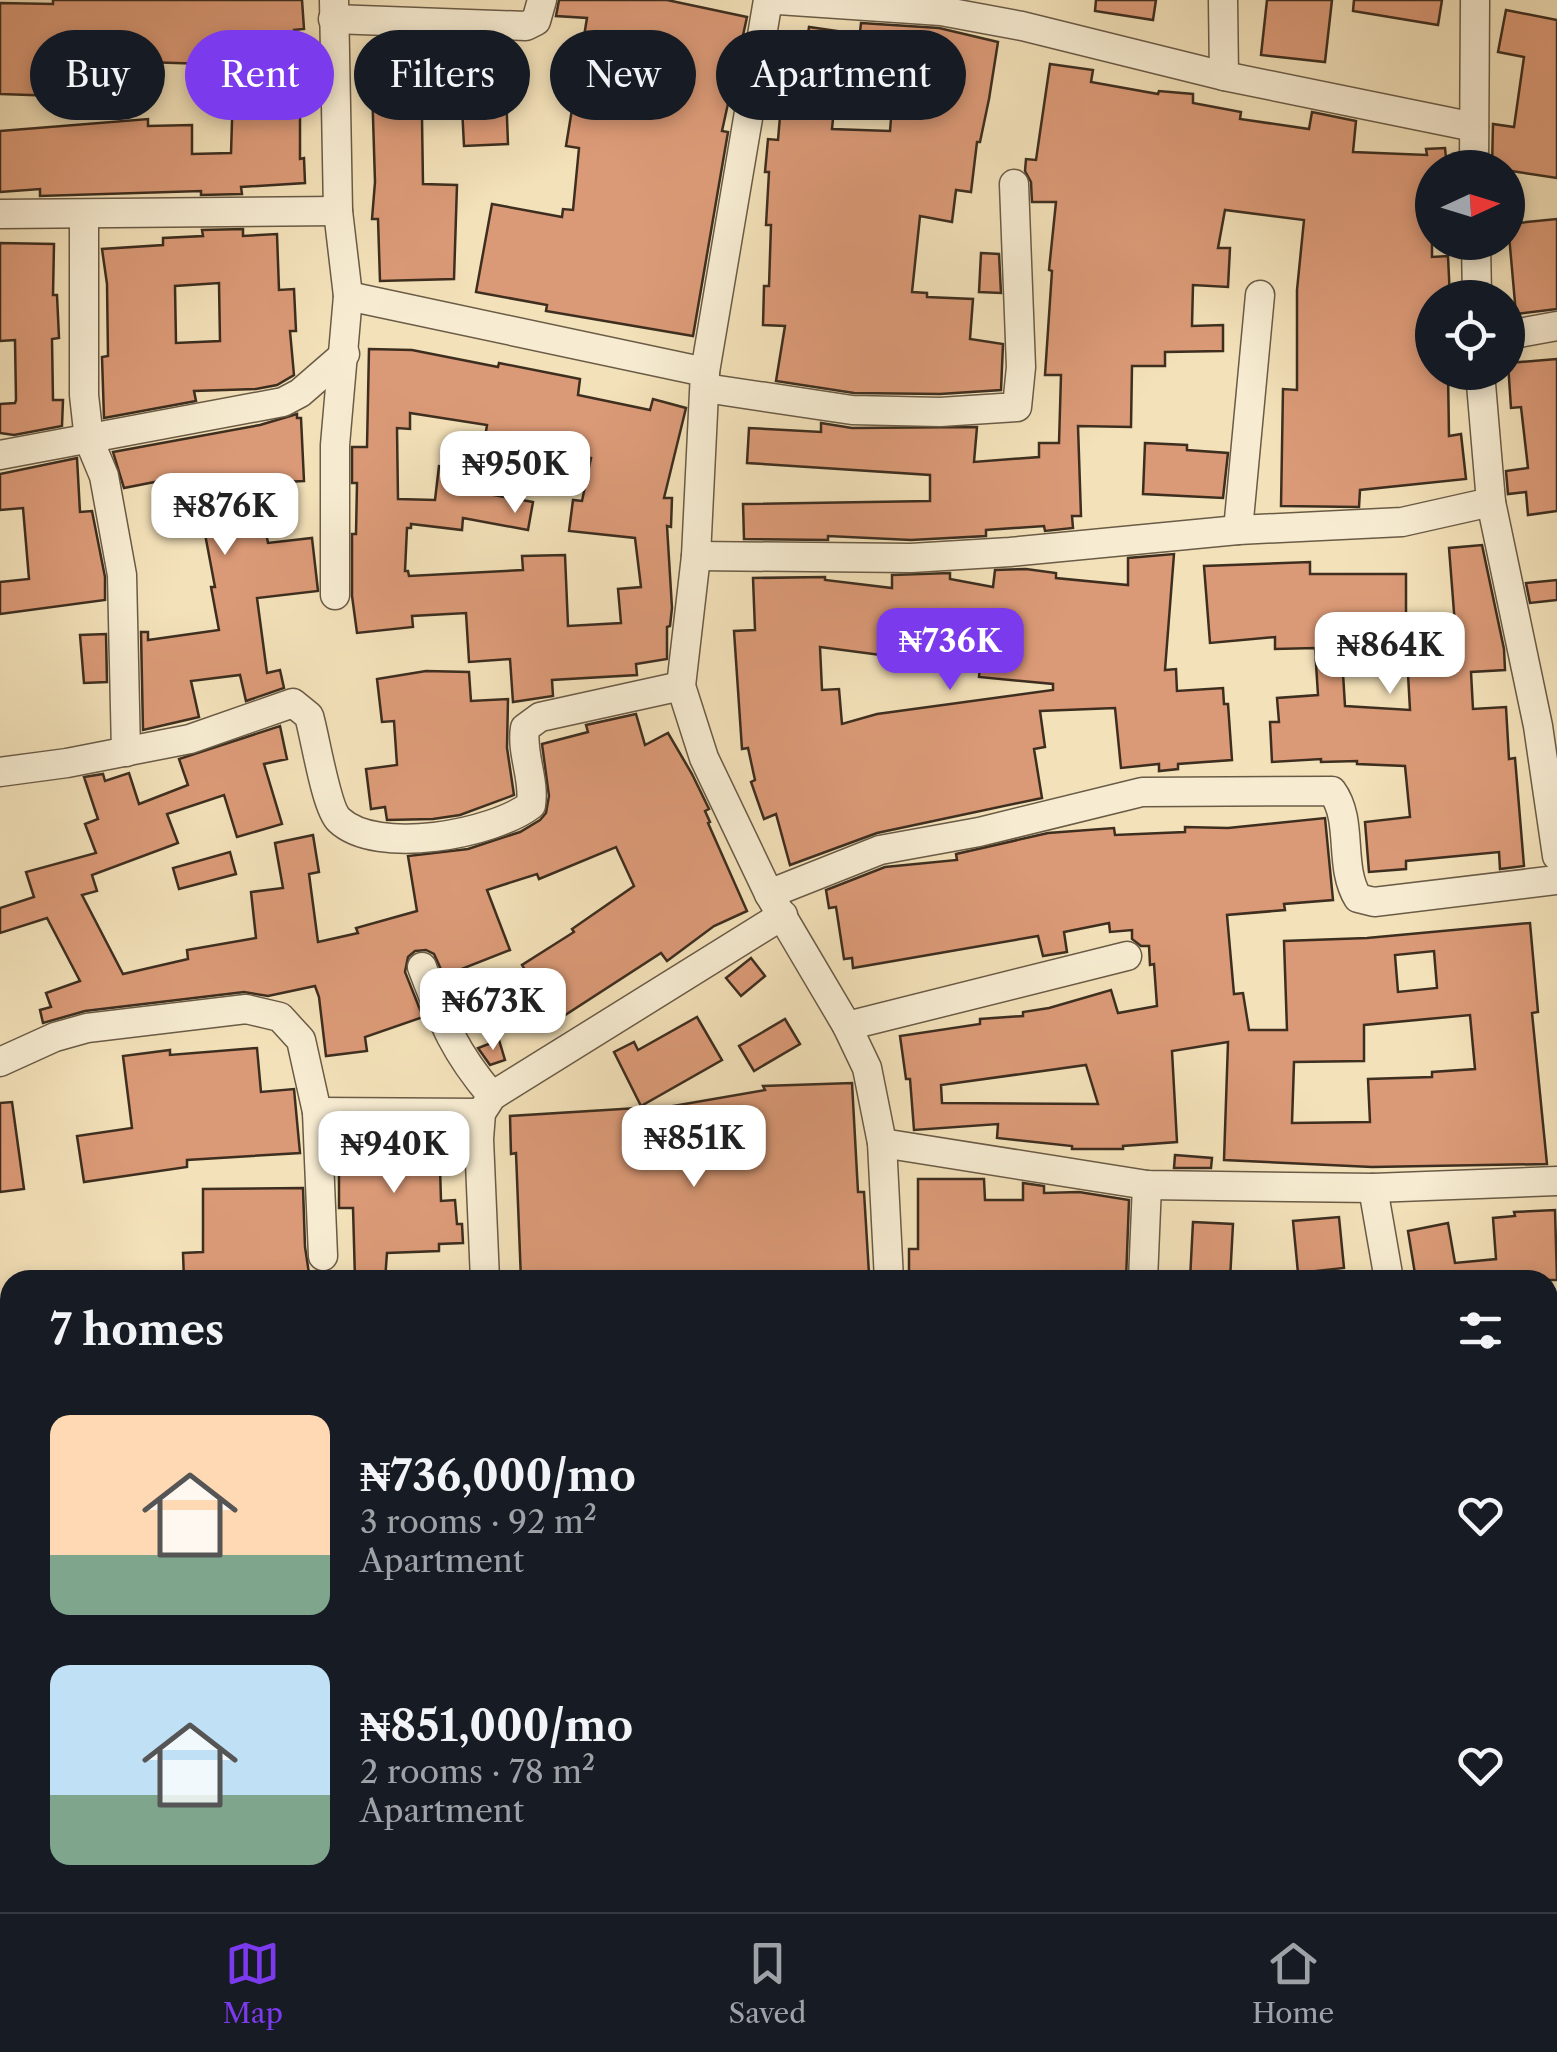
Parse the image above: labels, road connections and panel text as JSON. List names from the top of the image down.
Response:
{
  "north": "right",
  "page": {
    "chip": [
      "Buy",
      "Rent",
      "Filters",
      "New",
      "Apartment"
    ],
    "price": [
      "₦950K",
      "₦876K",
      "₦736K",
      "₦864K",
      "₦673K",
      "₦851K",
      "₦940K"
    ],
    "heading": "7 homes",
    "list": [
      {
        "name": "₦736,000/mo",
        "note": "3 rooms · 92 m² · Apartment"
      },
      {
        "name": "₦851,000/mo",
        "note": "2 rooms · 78 m² · Apartment"
      }
    ],
    "tabs": ["Map", "Saved", "Home"]
  }
}
